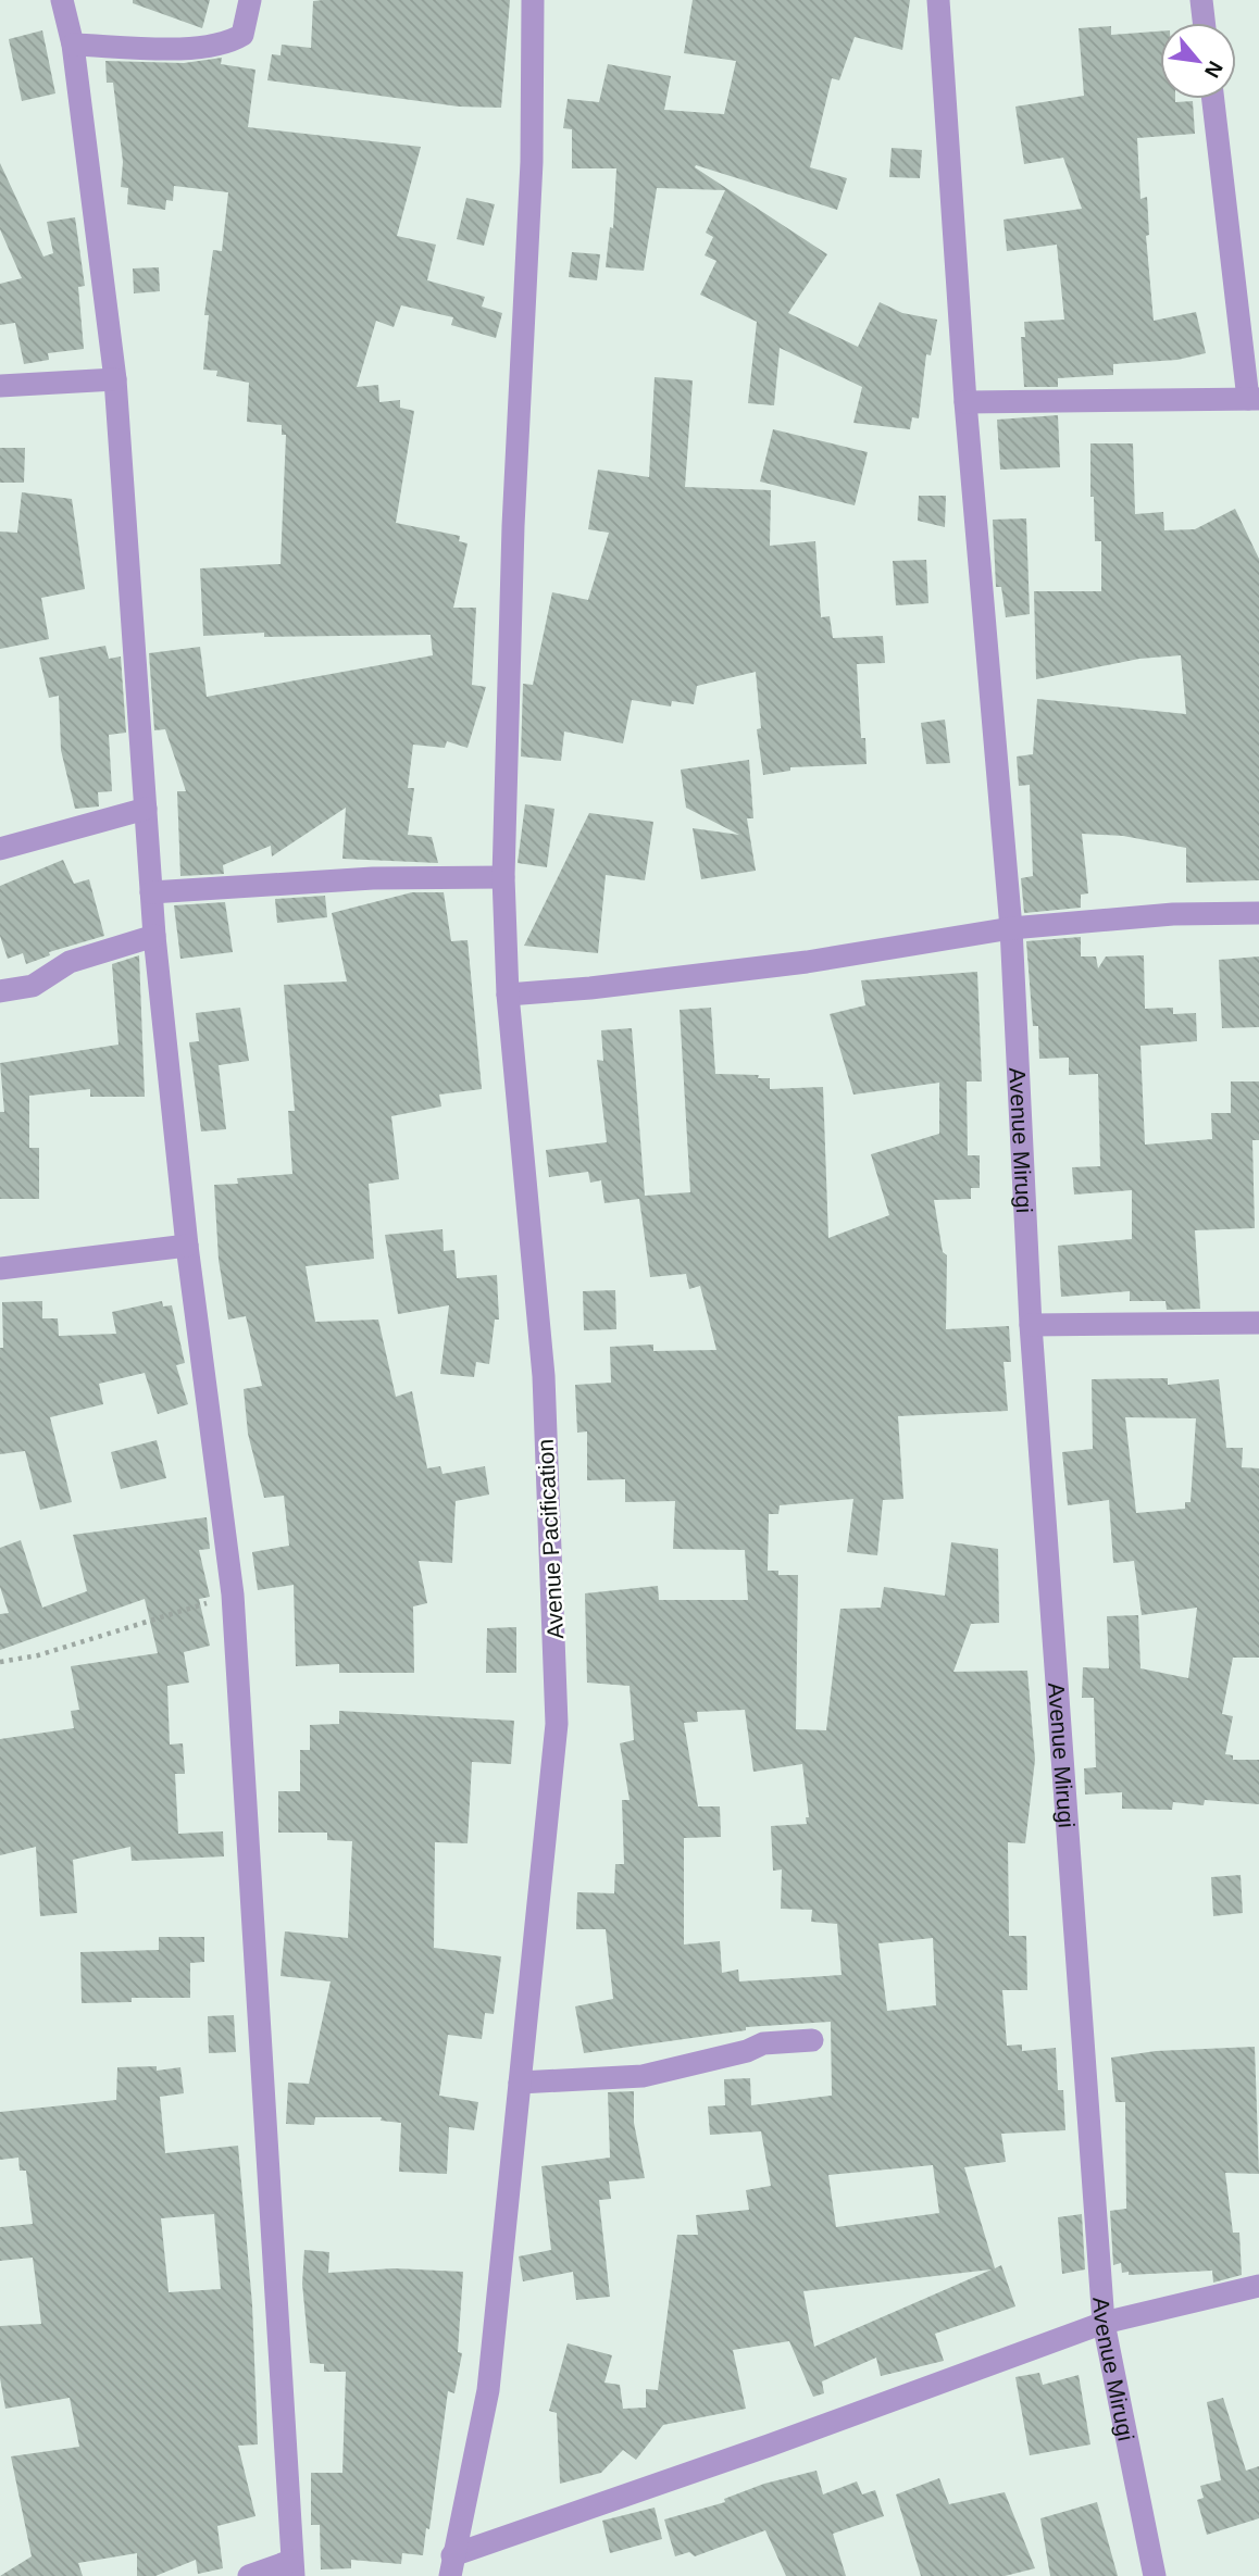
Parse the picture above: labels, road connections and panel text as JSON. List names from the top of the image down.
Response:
{
  "streets": {
    "street": ["Avenue Mirugi", "Avenue Pacification"]
  },
  "north": "bottom right"
}
